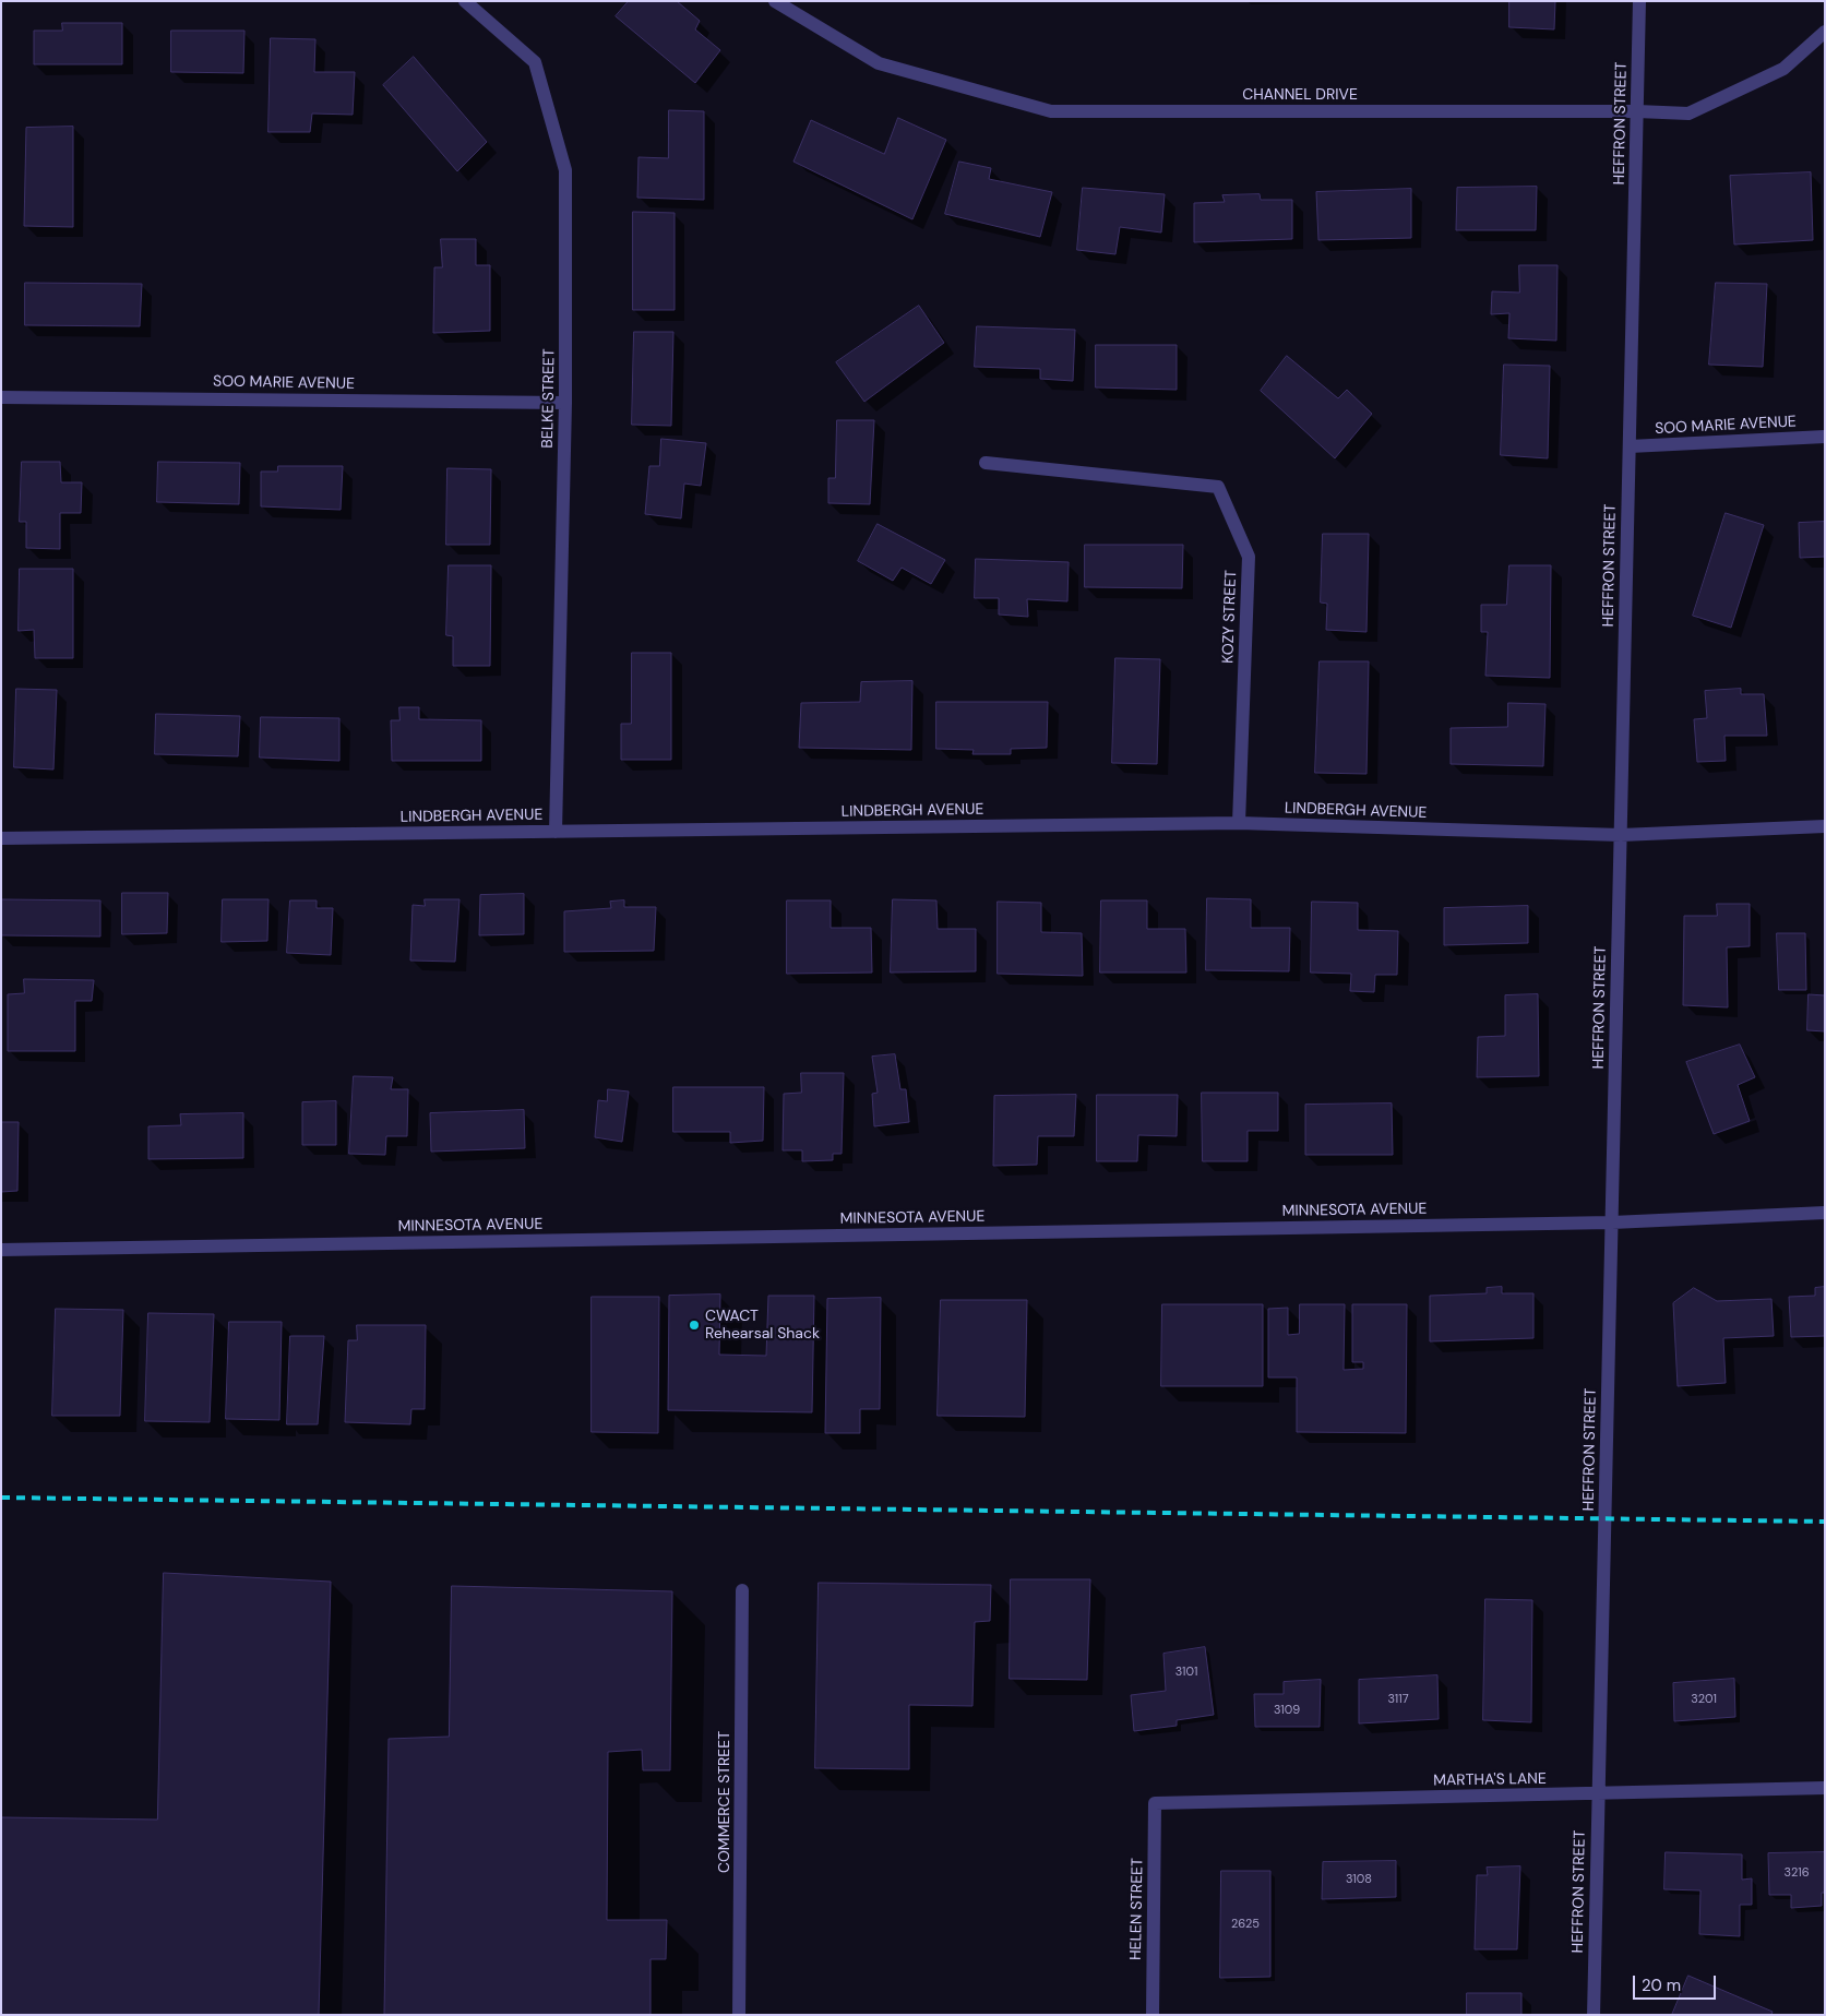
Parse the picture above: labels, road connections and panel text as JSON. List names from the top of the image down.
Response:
{
  "streets": {
    "street": [
      "CHANNEL DRIVE",
      "HEFFRON STREET",
      "SOO MARIE AVENUE",
      "BELKE STREET",
      "KOZY STREET",
      "LINDBERGH AVENUE",
      "MINNESOTA AVENUE",
      "MARTHA'S LANE",
      "COMMERCE STREET",
      "HELEN STREET"
    ]
  },
  "crossings": [
    ["CHANNEL DRIVE", "HEFFRON STREET"],
    ["HEFFRON STREET", "SOO MARIE AVENUE"],
    ["HEFFRON STREET", "LINDBERGH AVENUE"],
    ["HEFFRON STREET", "MINNESOTA AVENUE"],
    ["HEFFRON STREET", "MARTHA'S LANE"],
    ["SOO MARIE AVENUE", "BELKE STREET"],
    ["BELKE STREET", "LINDBERGH AVENUE"],
    ["KOZY STREET", "LINDBERGH AVENUE"],
    ["MARTHA'S LANE", "HELEN STREET"]
  ],
  "places": ["CWACT Rehearsal Shack"],
  "house_numbers": [
    "3101",
    "3117",
    "3201",
    "3109",
    "3216",
    "3108",
    "2625"
  ],
  "scale_bar": "20 m"
}
